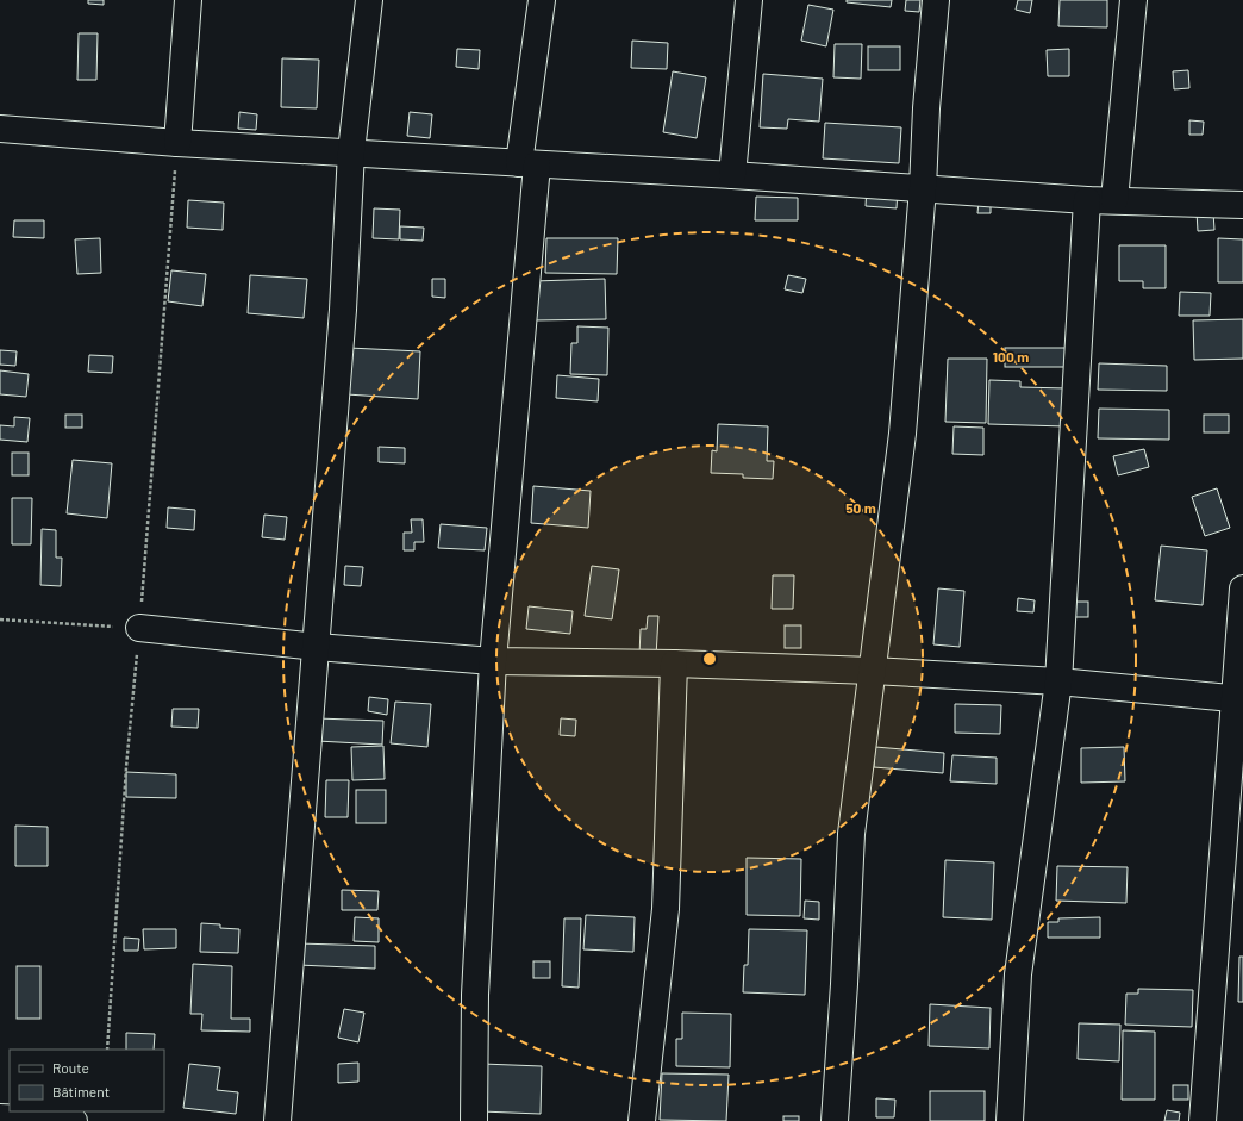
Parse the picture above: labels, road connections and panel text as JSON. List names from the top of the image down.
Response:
{
  "legend": ["Route", "Bâtiment"],
  "rings": ["100 m", "50 m"]
}
